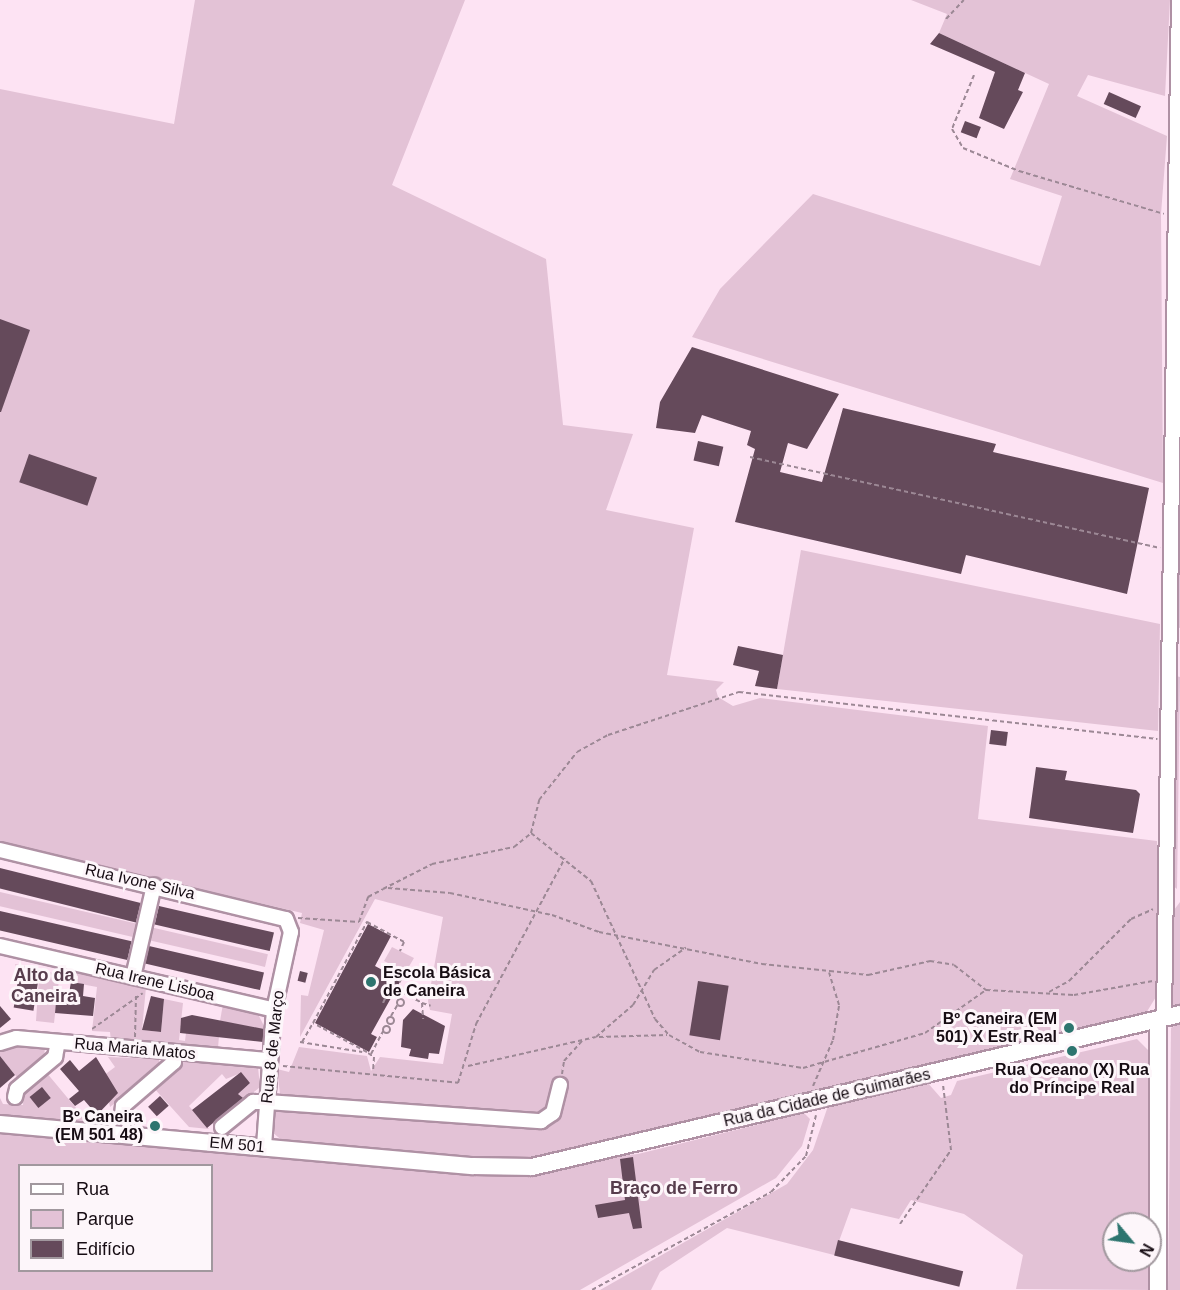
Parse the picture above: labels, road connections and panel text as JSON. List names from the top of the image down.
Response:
{
  "streets": {
    "main road": ["Rua da Cidade de Guimarães", "EM 501"],
    "street": [
      "Rua Ivone Silva",
      "Rua Irene Lisboa",
      "Rua 8 de Março",
      "Rua Maria Matos"
    ]
  },
  "crossings": [
    ["Rua Ivone Silva", "Rua 8 de Março"],
    ["Rua Irene Lisboa", "Rua 8 de Março"],
    ["Rua 8 de Março", "Rua Maria Matos"],
    ["Rua 8 de Março", "EM 501"],
    ["Rua da Cidade de Guimarães", "EM 501"]
  ],
  "districts": ["Alto da Caneira", "Braço de Ferro"],
  "places": [
    "Escola Básica de Caneira",
    "Bº Caneira (EM 501) X Estr Real",
    "Rua Oceano (X) Rua do Príncipe Real",
    "Bº Caneira (EM 501 48)"
  ],
  "legend": ["Rua", "Parque", "Edifício"],
  "north": "bottom right"
}
